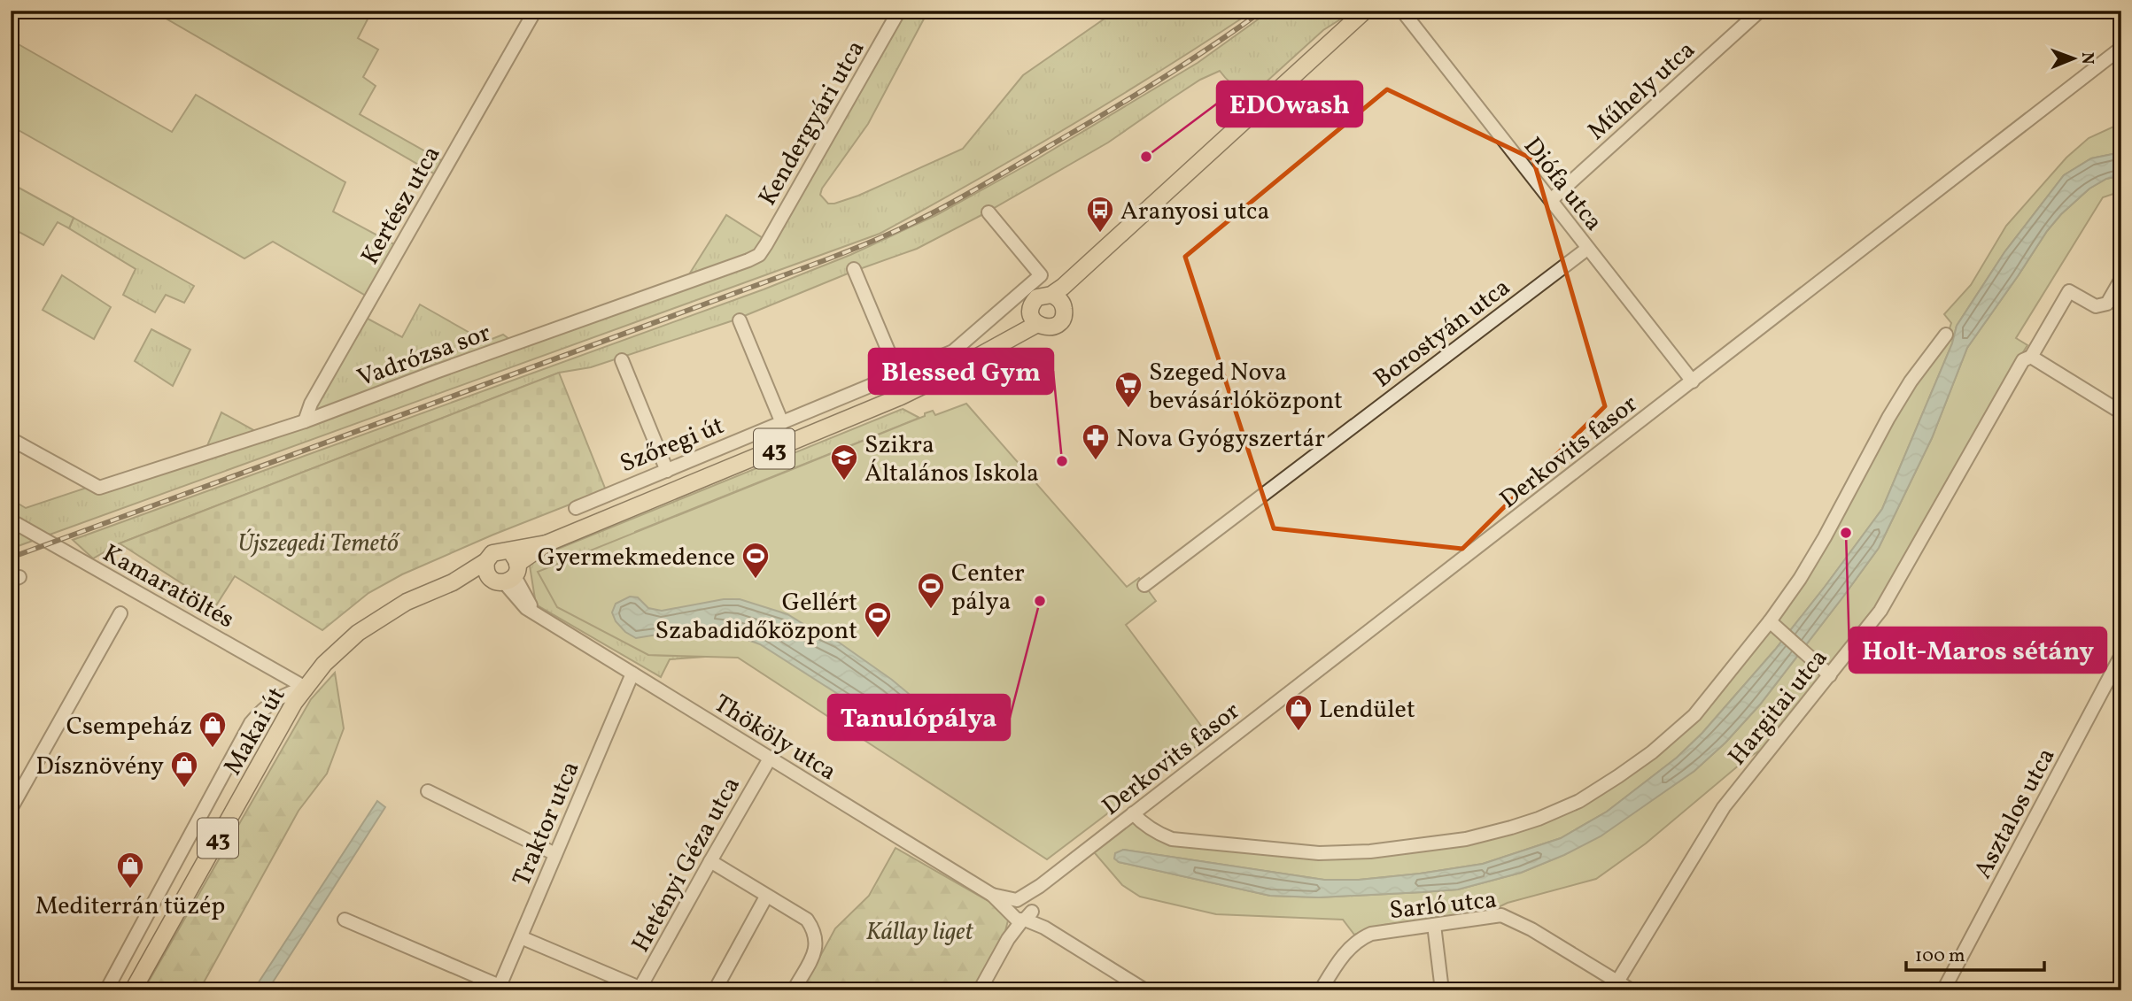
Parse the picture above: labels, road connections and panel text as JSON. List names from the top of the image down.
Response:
{
  "streets": {
    "main road": ["Szőregi út", "43", "Makai út"],
    "street": [
      "Műhely utca",
      "Kendergyári utca",
      "Diófa utca",
      "Kertész utca",
      "Borostyán utca",
      "Vadrózsa sor",
      "Derkovits fasor",
      "Kamaratöltés",
      "Hargitai utca",
      "Thököly utca",
      "Asztalos utca",
      "Traktor utca",
      "Hetényi Géza utca",
      "Sarló utca"
    ]
  },
  "crossings": [
    ["Műhely utca", "Diófa utca"],
    ["Kendergyári utca", "Vadrózsa sor"],
    ["Diófa utca", "Borostyán utca"],
    ["Diófa utca", "Derkovits fasor"],
    ["Kertész utca", "Vadrózsa sor"],
    ["Szőregi út", "Kamaratöltés"],
    ["Szőregi út", "Makai út"],
    ["Szőregi út", "Thököly utca"],
    ["Derkovits fasor", "Thököly utca"],
    ["Kamaratöltés", "Makai út"],
    ["Hargitai utca", "Sarló utca"],
    ["Thököly utca", "Traktor utca"],
    ["Thököly utca", "Hetényi Géza utca"]
  ],
  "parks": ["Újszegedi Temető", "Kállay liget"],
  "places": {
    "other": [
      "EDOwash",
      "Blessed Gym",
      "Holt-Maros sétány",
      "Tanulópálya"
    ],
    "bus stop": ["Aranyosi utca"],
    "supermarket": ["Szeged Nova bevásárlóközpont"],
    "pharmacy": ["Nova Gyógyszertár"],
    "school or university": ["Szikra Általános Iskola"],
    "sports": ["Gyermekmedence", "Center pálya", "Gellért Szabadidőközpont"],
    "shop": [
      "Lendület",
      "Csempeház",
      "Dísznövény",
      "Mediterrán tüzép"
    ]
  },
  "scale_bar": "100 m",
  "north": "right"
}
